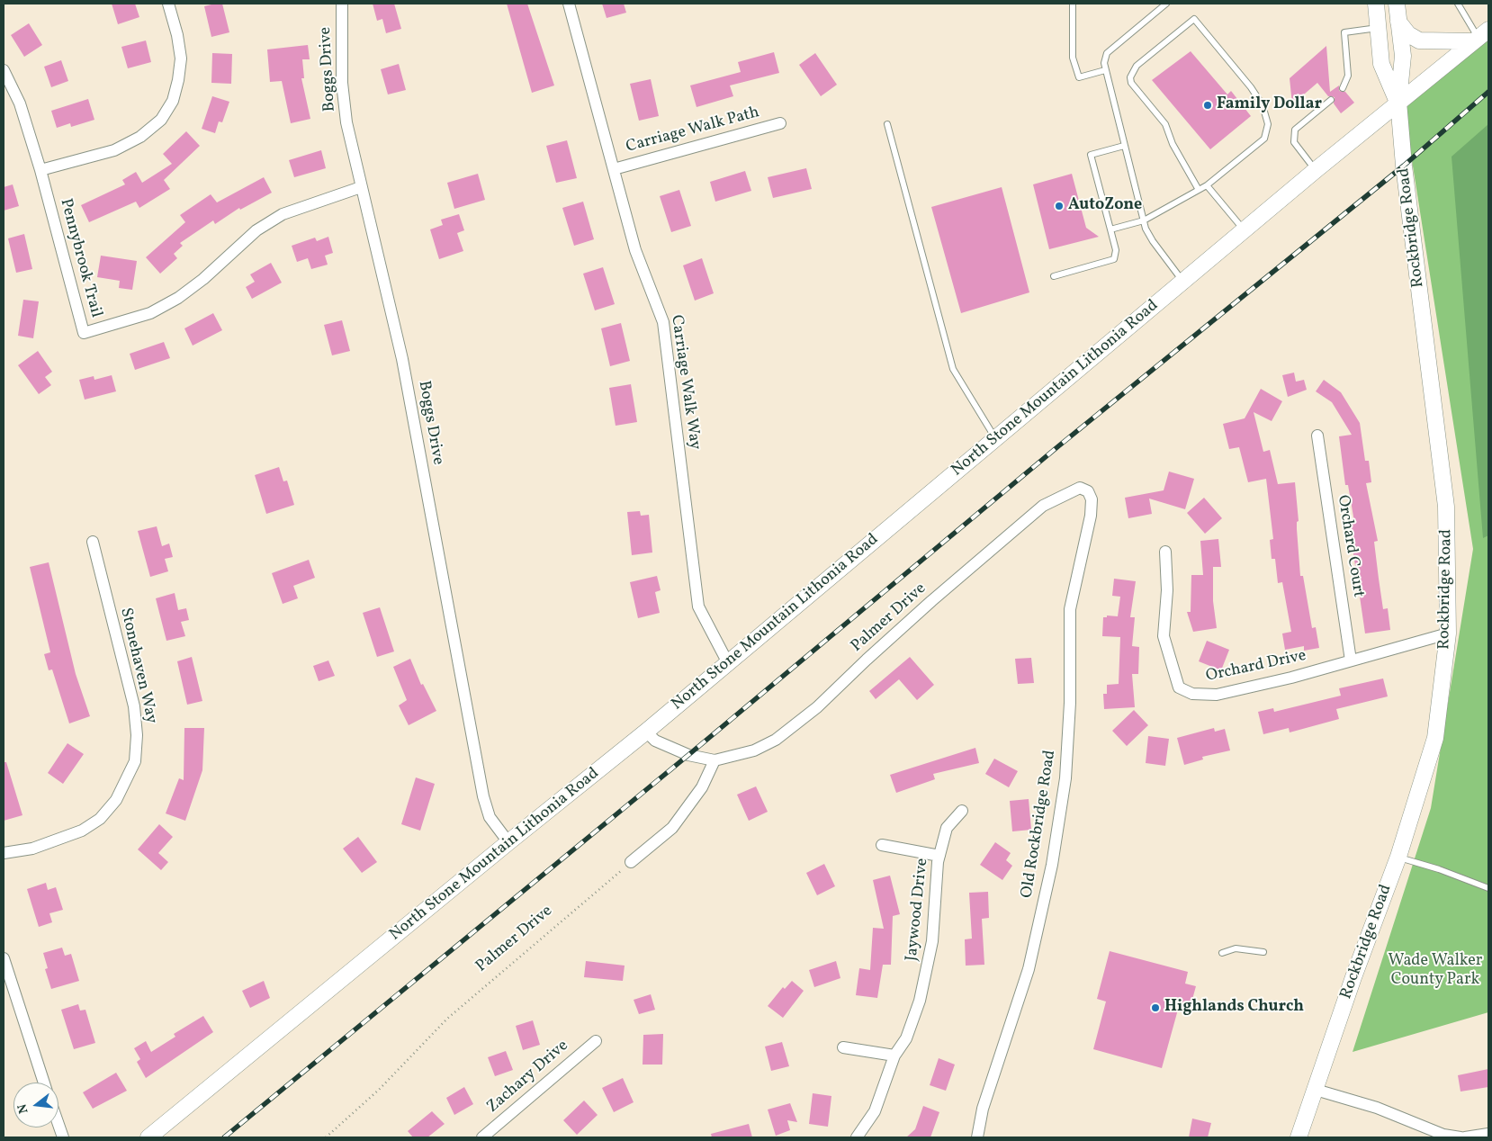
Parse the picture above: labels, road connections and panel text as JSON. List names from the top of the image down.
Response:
{
  "streets": {
    "main road": ["Rockbridge Road", "North Stone Mountain Lithonia Road"],
    "street": [
      "Boggs Drive",
      "Carriage Walk Path",
      "Pennybrook Trail",
      "Carriage Walk Way",
      "Orchard Court",
      "Palmer Drive",
      "Stonehaven Way",
      "Orchard Drive",
      "Old Rockbridge Road",
      "Jaywood Drive",
      "Zachary Drive"
    ]
  },
  "crossings": [
    ["Boggs Drive", "Pennybrook Trail"],
    ["Boggs Drive", "North Stone Mountain Lithonia Road"],
    ["Carriage Walk Path", "Carriage Walk Way"],
    ["Rockbridge Road", "North Stone Mountain Lithonia Road"],
    ["Rockbridge Road", "Orchard Drive"],
    ["Carriage Walk Way", "North Stone Mountain Lithonia Road"],
    ["North Stone Mountain Lithonia Road", "Palmer Drive"],
    ["Orchard Court", "Orchard Drive"],
    ["Palmer Drive", "Old Rockbridge Road"]
  ],
  "parks": ["Wade Walker County Park"],
  "places": ["Family Dollar", "AutoZone", "Highlands Church"],
  "north": "left"
}
